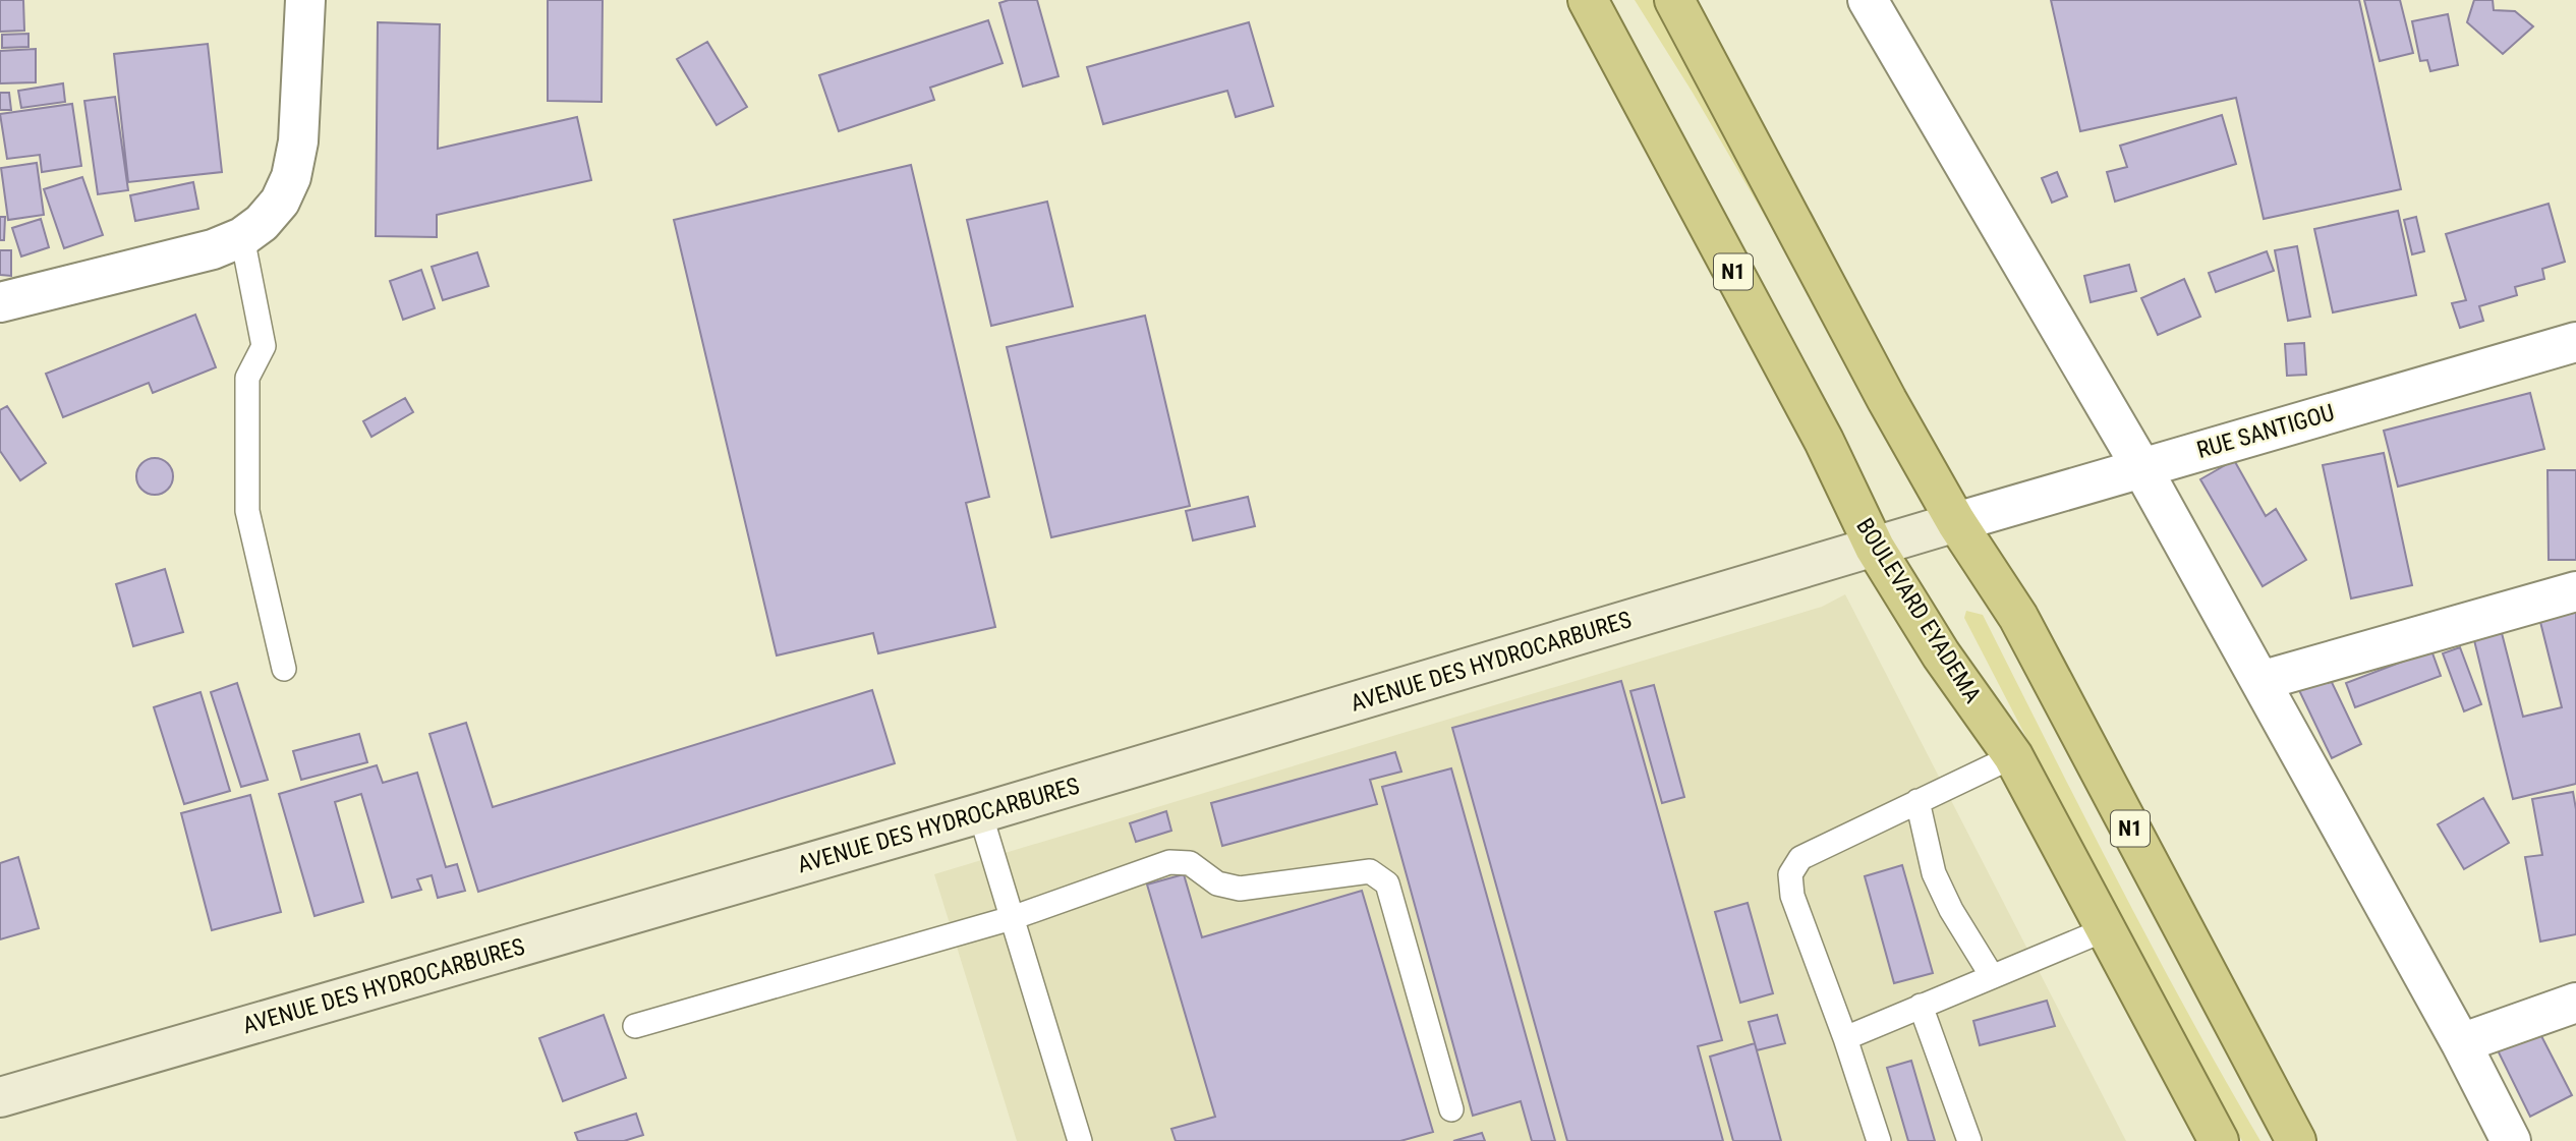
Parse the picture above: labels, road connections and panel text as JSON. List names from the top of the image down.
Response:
{
  "streets": {
    "highway": ["N1", "BOULEVARD EYADEMA"],
    "main road": ["AVENUE DES HYDROCARBURES"],
    "street": ["RUE SANTIGOU"]
  },
  "crossings": [
    ["N1", "RUE SANTIGOU"],
    ["N1", "AVENUE DES HYDROCARBURES"],
    ["RUE SANTIGOU", "AVENUE DES HYDROCARBURES"],
    ["BOULEVARD EYADEMA", "AVENUE DES HYDROCARBURES"]
  ]
}
